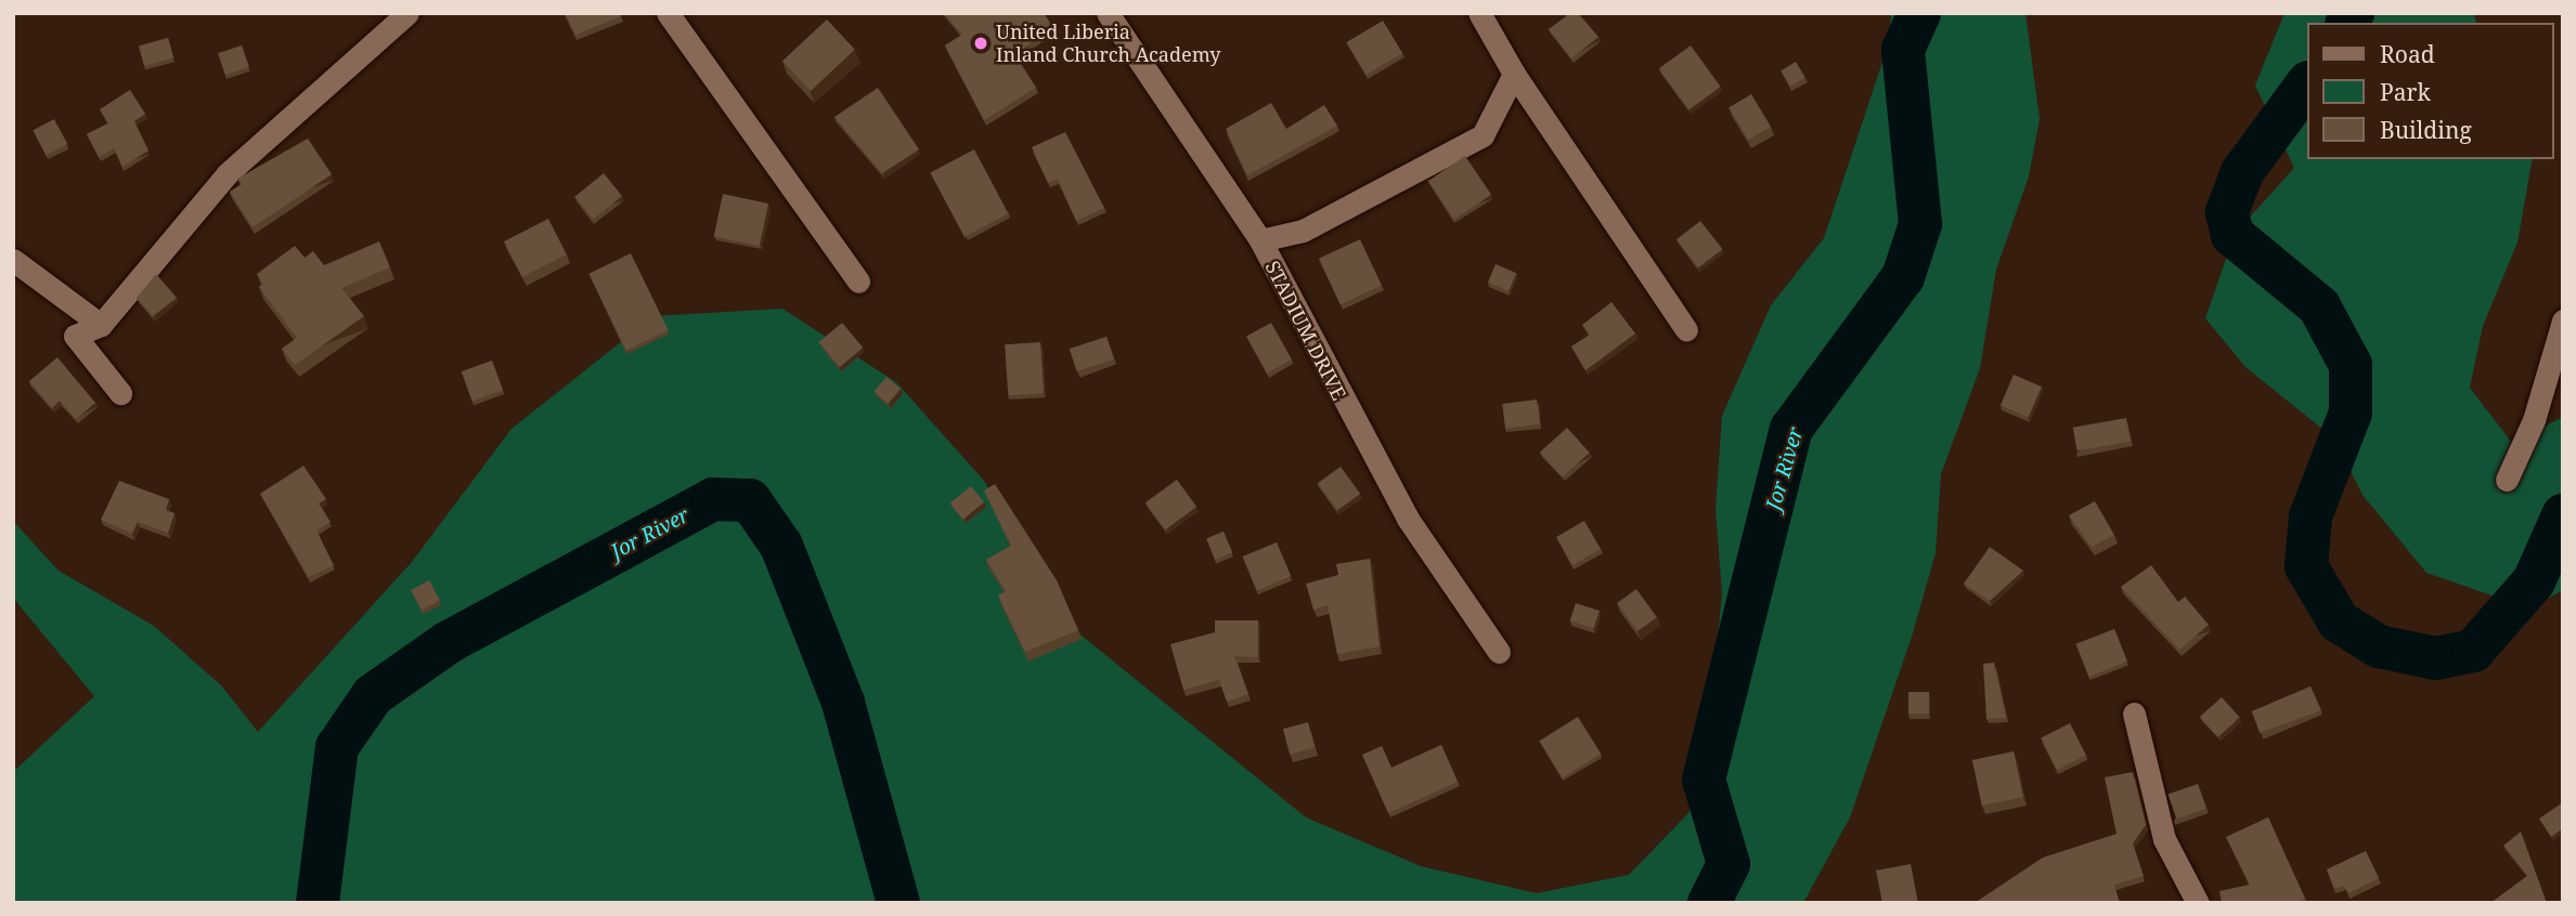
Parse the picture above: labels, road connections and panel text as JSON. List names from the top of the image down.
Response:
{
  "streets": {
    "street": ["STADIUM DRIVE"]
  },
  "water": ["Jor River"],
  "places": ["United Liberia Inland Church Academy"],
  "legend": ["Road", "Park", "Building"]
}
